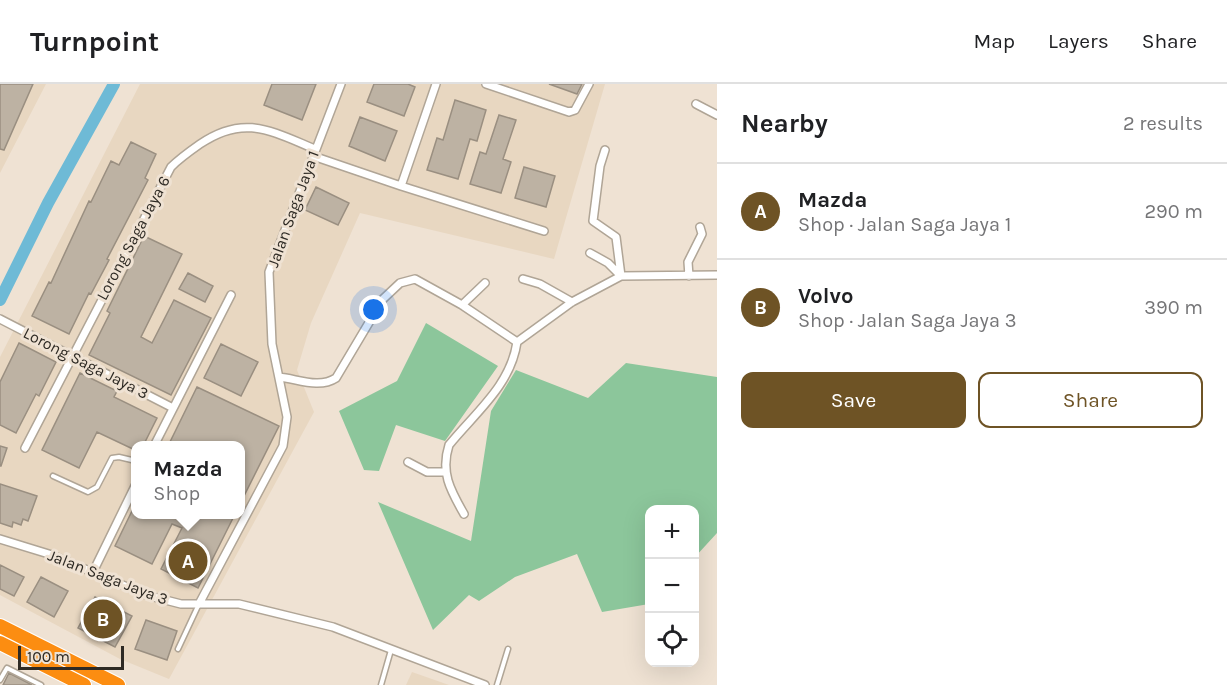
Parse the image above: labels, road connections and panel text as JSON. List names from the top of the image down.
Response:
{
  "streets": {
    "street": [
      "Jalan Saga Jaya 1",
      "Lorong Saga Jaya 6",
      "Lorong Saga Jaya 3",
      "Jalan Saga Jaya 3"
    ]
  },
  "crossings": [
    ["Jalan Saga Jaya 1", "Lorong Saga Jaya 6"],
    ["Jalan Saga Jaya 1", "Jalan Saga Jaya 3"],
    ["Lorong Saga Jaya 6", "Lorong Saga Jaya 3"]
  ],
  "scale_bar": "100 m",
  "page": {
    "header": "Turnpoint",
    "nav": ["Map", "Layers", "Share"],
    "heading": ["Nearby", "2 results"],
    "list": [
      {
        "mark": "A",
        "name": "Mazda",
        "note": "Shop · Jalan Saga Jaya 1",
        "value": "290 m"
      },
      {
        "mark": "B",
        "name": "Volvo",
        "note": "Shop · Jalan Saga Jaya 3",
        "value": "390 m"
      }
    ],
    "buttons": ["Save", "Share"],
    "popup": ["Mazda", "Shop"],
    "map_buttons": ["+", "−"],
    "pins": ["A", "B"],
    "scale": "100 m"
  }
}
